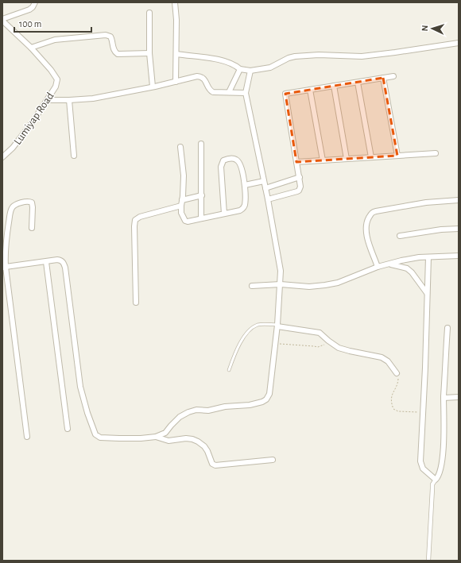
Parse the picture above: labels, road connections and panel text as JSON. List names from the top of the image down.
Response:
{
  "streets": {
    "street": ["Lumiyap Road"]
  },
  "scale_bar": "100 m",
  "north": "left"
}
